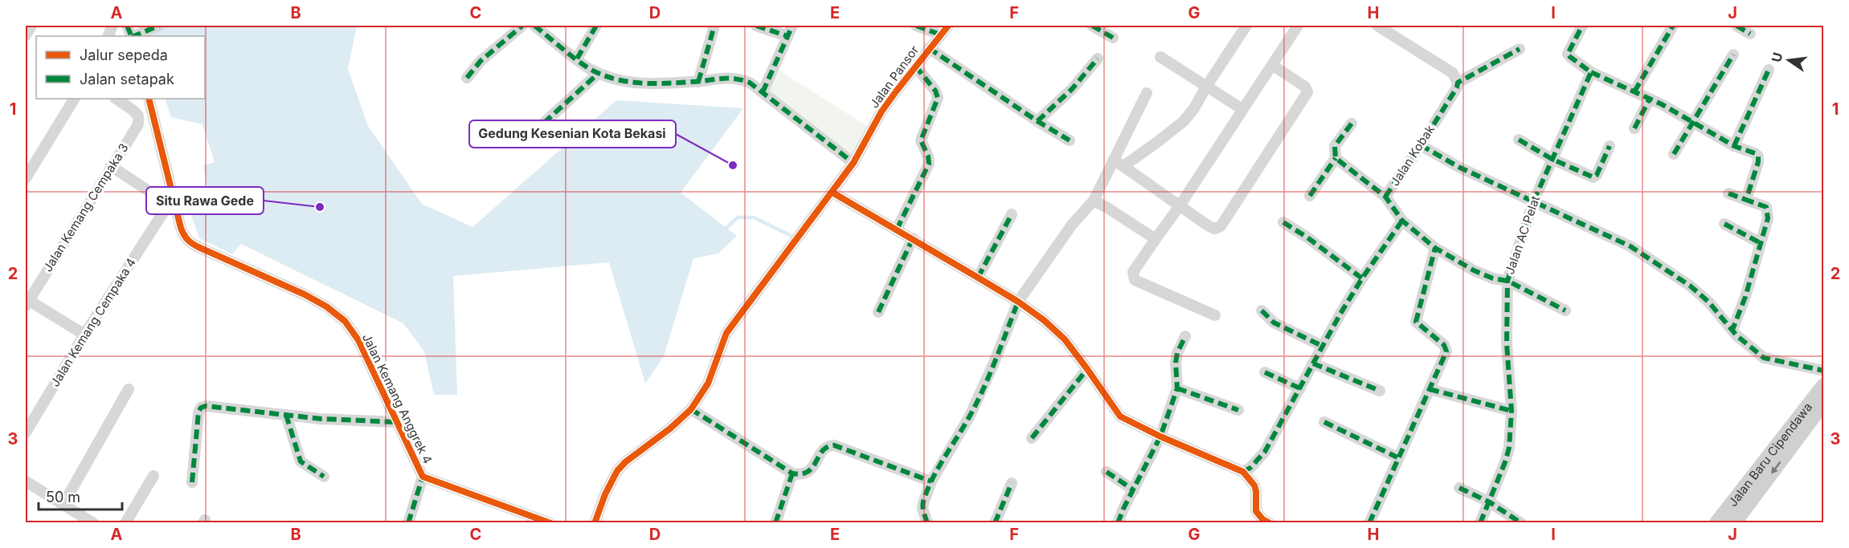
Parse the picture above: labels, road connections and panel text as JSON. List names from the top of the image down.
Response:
{
  "streets": {
    "main road": ["Jalan Baru Cipendawa"],
    "street": [
      "Jalan Pansor",
      "Jalan Kobak",
      "Jalan Kemang Cempaka 3",
      "Jalan AC Pelat",
      "Jalan Kemang Cempaka 4",
      "Jalan Kemang Anggrek 4"
    ]
  },
  "crossings": [
    ["Jalan Kobak", "Jalan AC Pelat"],
    ["Jalan Kemang Cempaka 3", "Jalan Kemang Cempaka 4"]
  ],
  "places": ["Gedung Kesenian Kota Bekasi", "Situ Rawa Gede"],
  "legend": ["Jalur sepeda", "Jalan setapak"],
  "scale_bar": "50 m",
  "north": "left",
  "grid": {
    "columns": [
      "A",
      "B",
      "C",
      "D",
      "E",
      "F",
      "G",
      "H",
      "I",
      "J"
    ],
    "rows": ["1", "2", "3"]
  }
}
